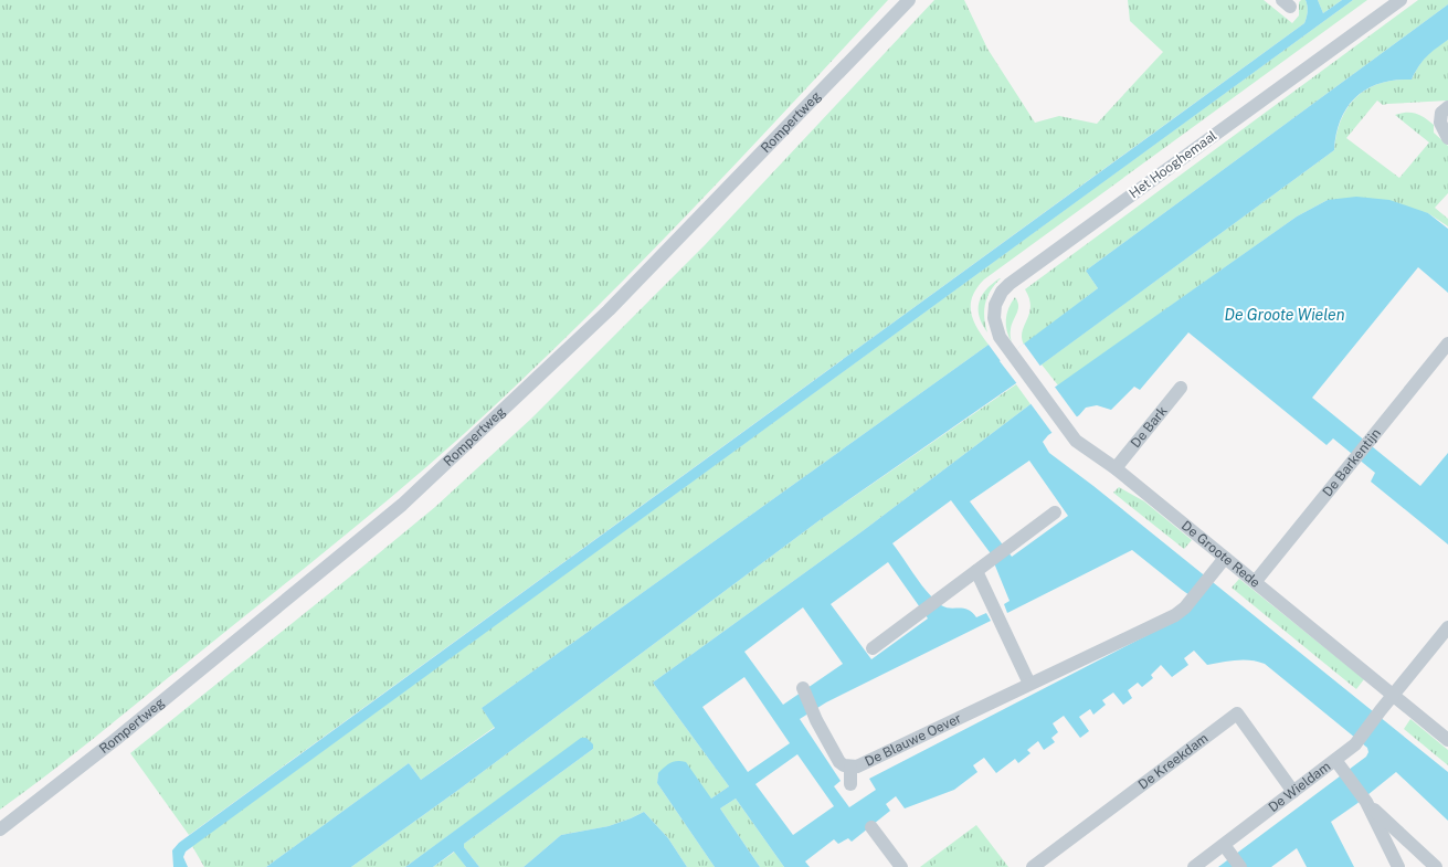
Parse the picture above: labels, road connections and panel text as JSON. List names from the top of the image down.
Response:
{
  "streets": {
    "street": [
      "Rompertweg",
      "Het Hooghemaal",
      "De Bark",
      "De Barkentijn",
      "De Groote Rede",
      "De Blauwe Oever",
      "De Kreekdam",
      "De Wieldam"
    ]
  },
  "crossings": [
    ["Het Hooghemaal", "De Groote Rede"],
    ["De Bark", "De Groote Rede"],
    ["De Barkentijn", "De Groote Rede"],
    ["De Groote Rede", "De Blauwe Oever"],
    ["De Groote Rede", "De Wieldam"],
    ["De Kreekdam", "De Wieldam"]
  ],
  "water": ["De Groote Wielen"]
}
